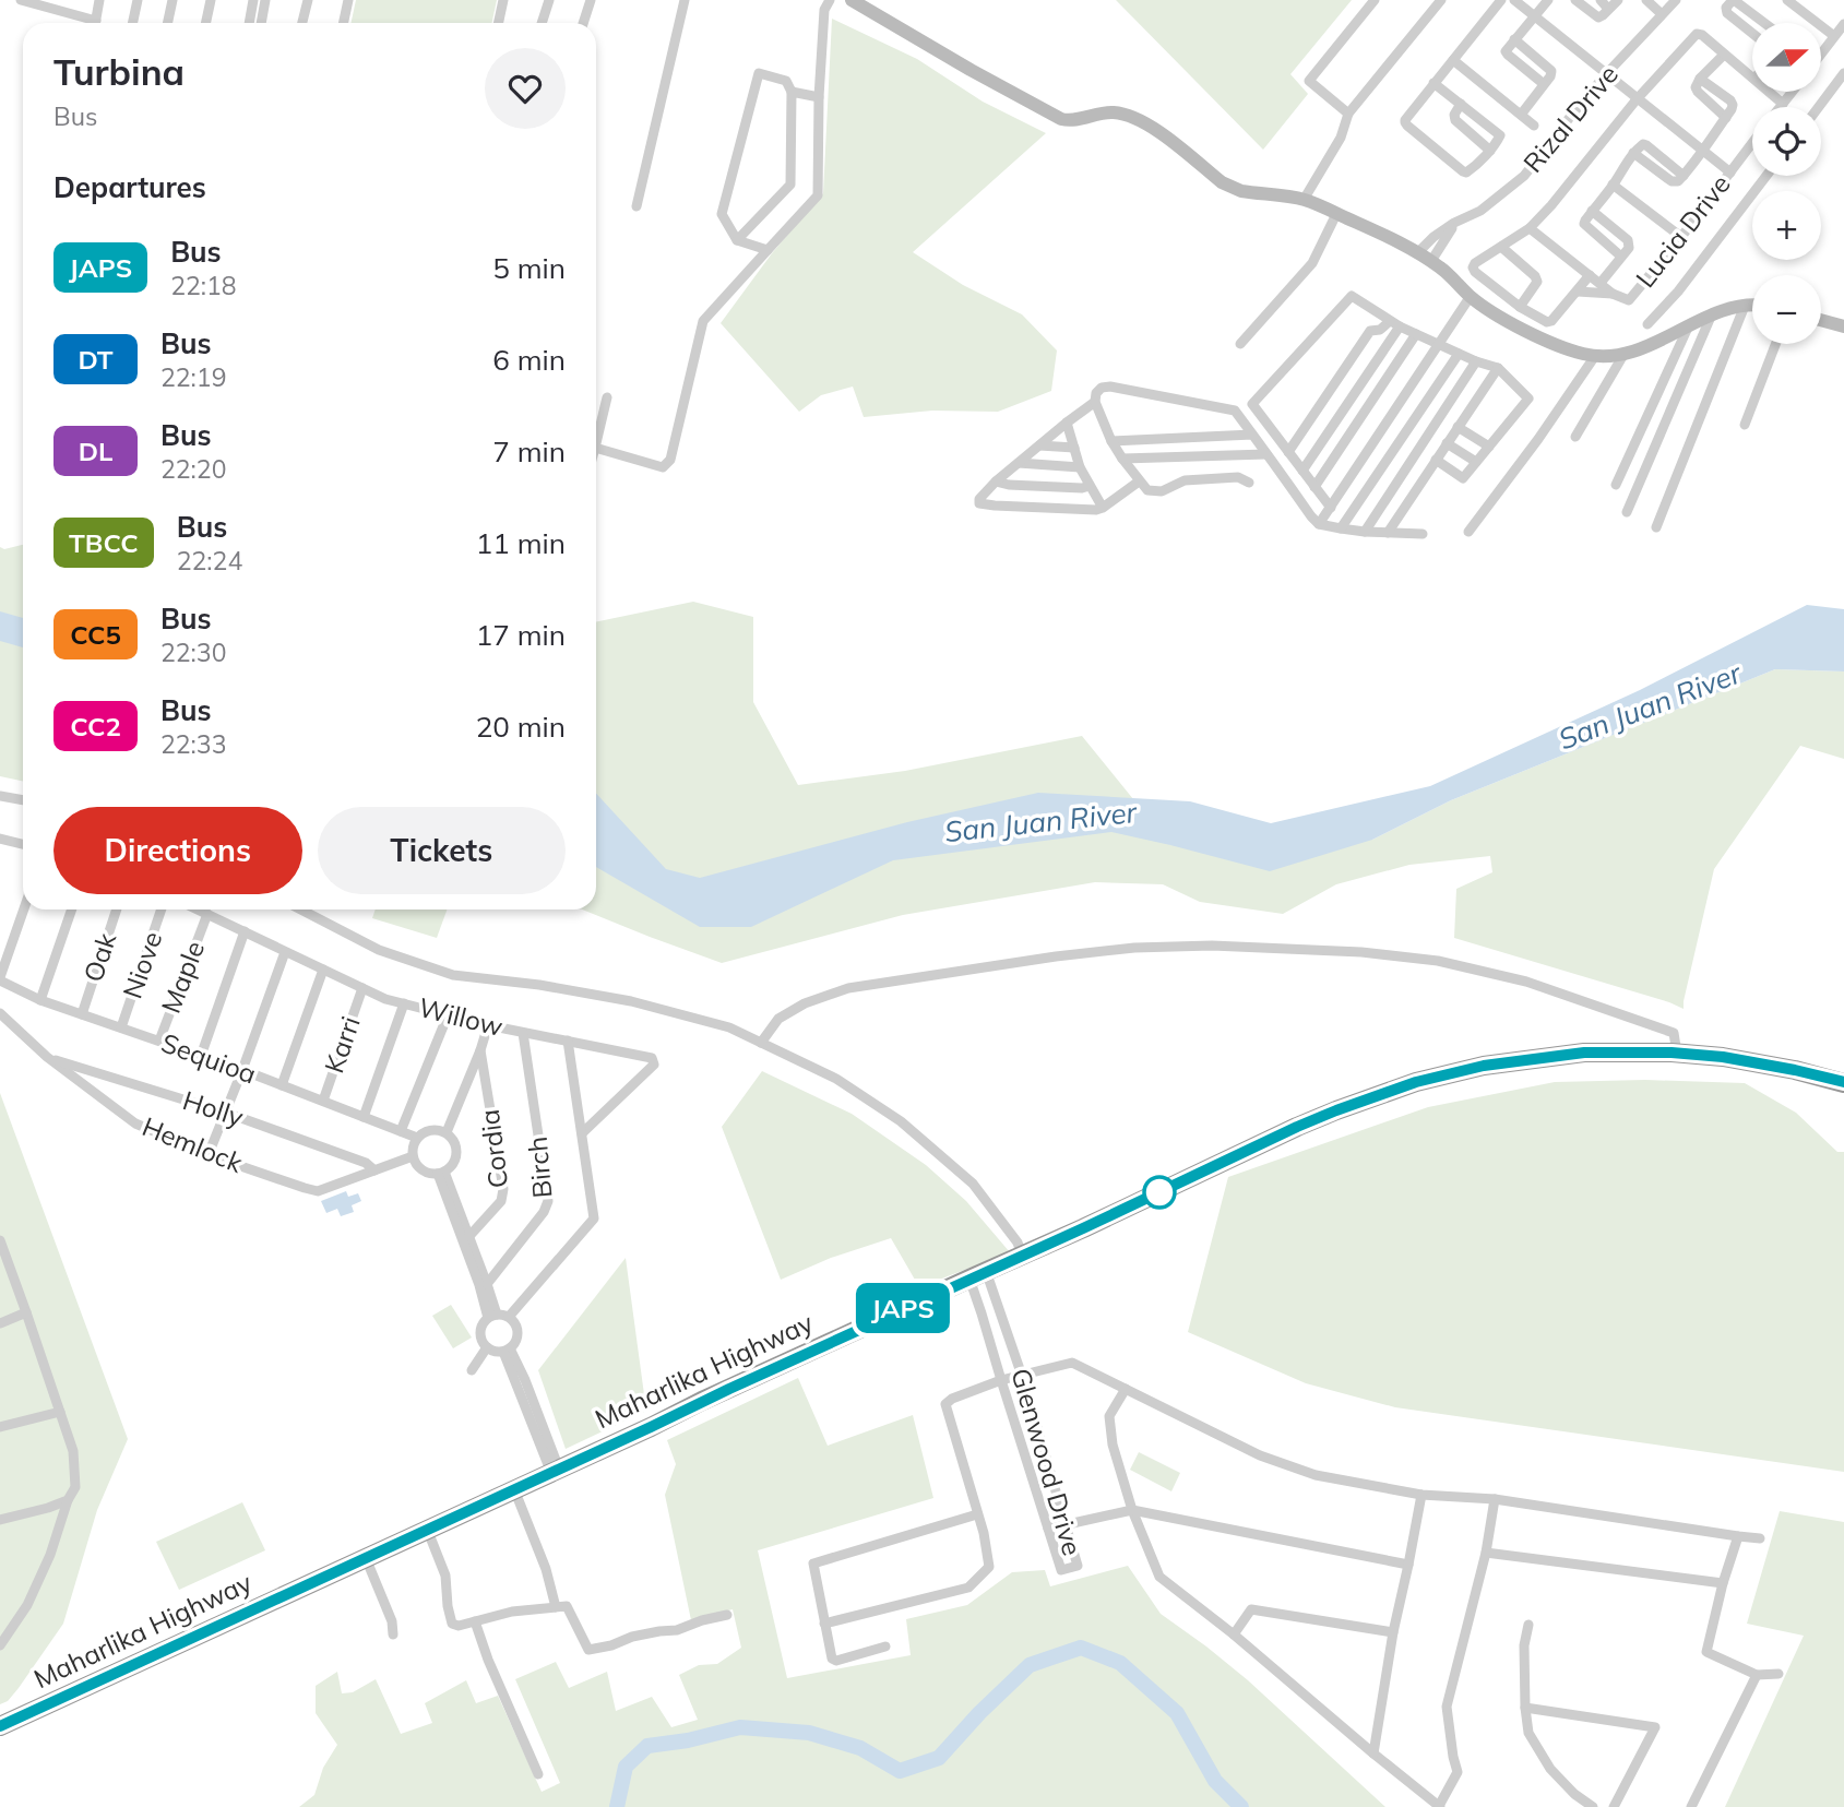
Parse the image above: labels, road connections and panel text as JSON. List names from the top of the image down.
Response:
{
  "streets": {
    "highway": ["Maharlika Highway"],
    "street": [
      "Rizal Drive",
      "Lucia Drive",
      "Oak",
      "Niove",
      "Maple",
      "Willow",
      "Karri",
      "Sequioa",
      "Holly",
      "Hemlock",
      "Cordia",
      "Birch",
      "Glenwood Drive"
    ]
  },
  "crossings": [
    ["Oak", "Sequioa"],
    ["Niove", "Sequioa"],
    ["Maple", "Willow"],
    ["Maple", "Sequioa"],
    ["Willow", "Karri"],
    ["Willow", "Birch"],
    ["Karri", "Sequioa"],
    ["Sequioa", "Hemlock"],
    ["Holly", "Hemlock"],
    ["Maharlika Highway", "Glenwood Drive"]
  ],
  "water": ["San Juan River"],
  "lines": ["bus line JAPS"],
  "north": "right",
  "page": {
    "on_map": "JAPS",
    "map_buttons": ["+", "−"],
    "heading": [
      ["Turbina", "Bus"],
      "Departures"
    ],
    "list": [
      {
        "mark": "JAPS",
        "name": "Bus",
        "note": "22:18",
        "value": "5 min"
      },
      {
        "mark": "DT",
        "name": "Bus",
        "note": "22:19",
        "value": "6 min"
      },
      {
        "mark": "DL",
        "name": "Bus",
        "note": "22:20",
        "value": "7 min"
      },
      {
        "mark": "TBCC",
        "name": "Bus",
        "note": "22:24",
        "value": "11 min"
      },
      {
        "mark": "CC5",
        "name": "Bus",
        "note": "22:30",
        "value": "17 min"
      },
      {
        "mark": "CC2",
        "name": "Bus",
        "note": "22:33",
        "value": "20 min"
      }
    ],
    "buttons": ["Directions", "Tickets"]
  }
}
